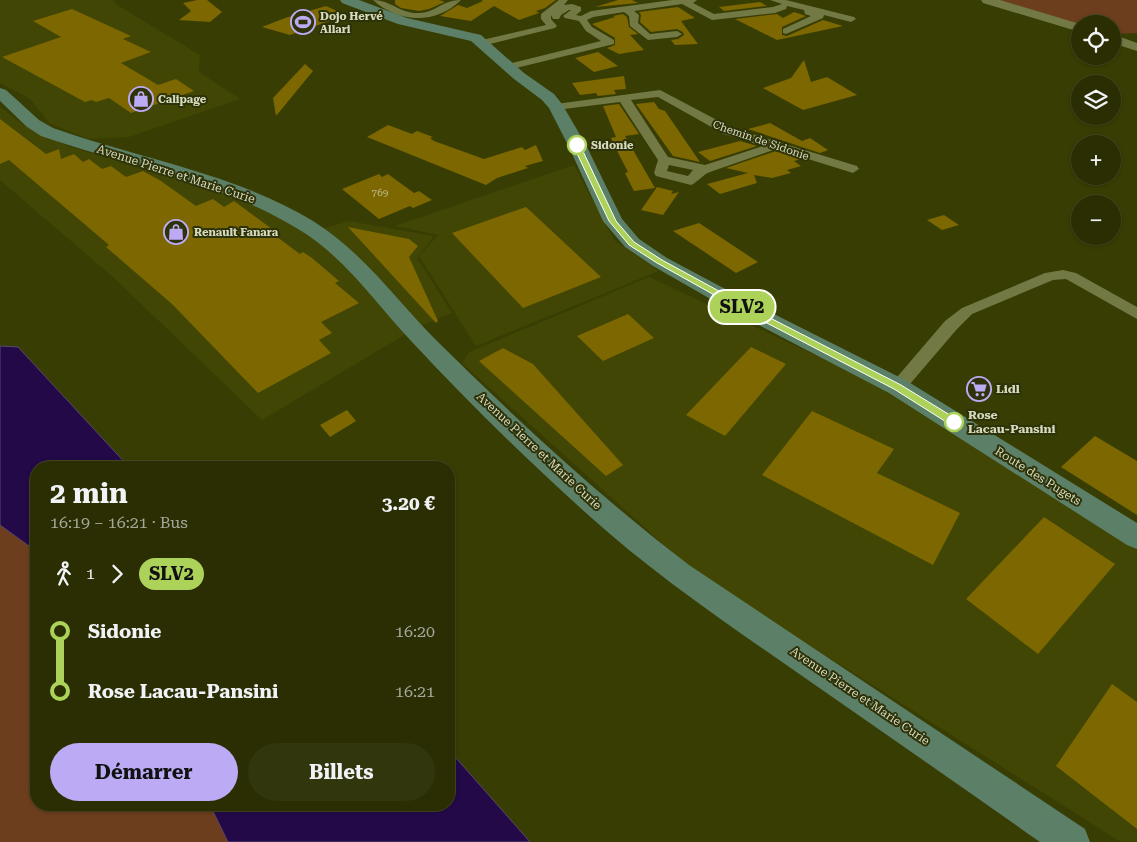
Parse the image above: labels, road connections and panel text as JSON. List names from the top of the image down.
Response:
{
  "streets": {
    "main road": ["Avenue Pierre et Marie Curie", "Route des Pugets"],
    "street": ["Chemin de Sidonie"]
  },
  "crossings": [
    ["Chemin de Sidonie", "Route des Pugets"]
  ],
  "places": {
    "sports": ["Dojo Hervé Allari"],
    "shop": ["Calipage", "Renault Fanara"],
    "other": ["Sidonie", "Rose Lacau-Pansini"],
    "supermarket": ["Lidl"]
  },
  "lines": ["bus line SLV2"],
  "house_numbers": ["769"],
  "page": {
    "on_map": "SLV2",
    "map_buttons": ["+", "−"],
    "heading": ["2 min", "16:19 – 16:21 · Bus", "3.20 €"],
    "legs": ["1", "SLV2"],
    "list": [
      {
        "name": "Sidonie",
        "value": "16:20"
      },
      {
        "name": "Rose Lacau-Pansini",
        "value": "16:21"
      }
    ],
    "buttons": ["Démarrer", "Billets"]
  }
}
